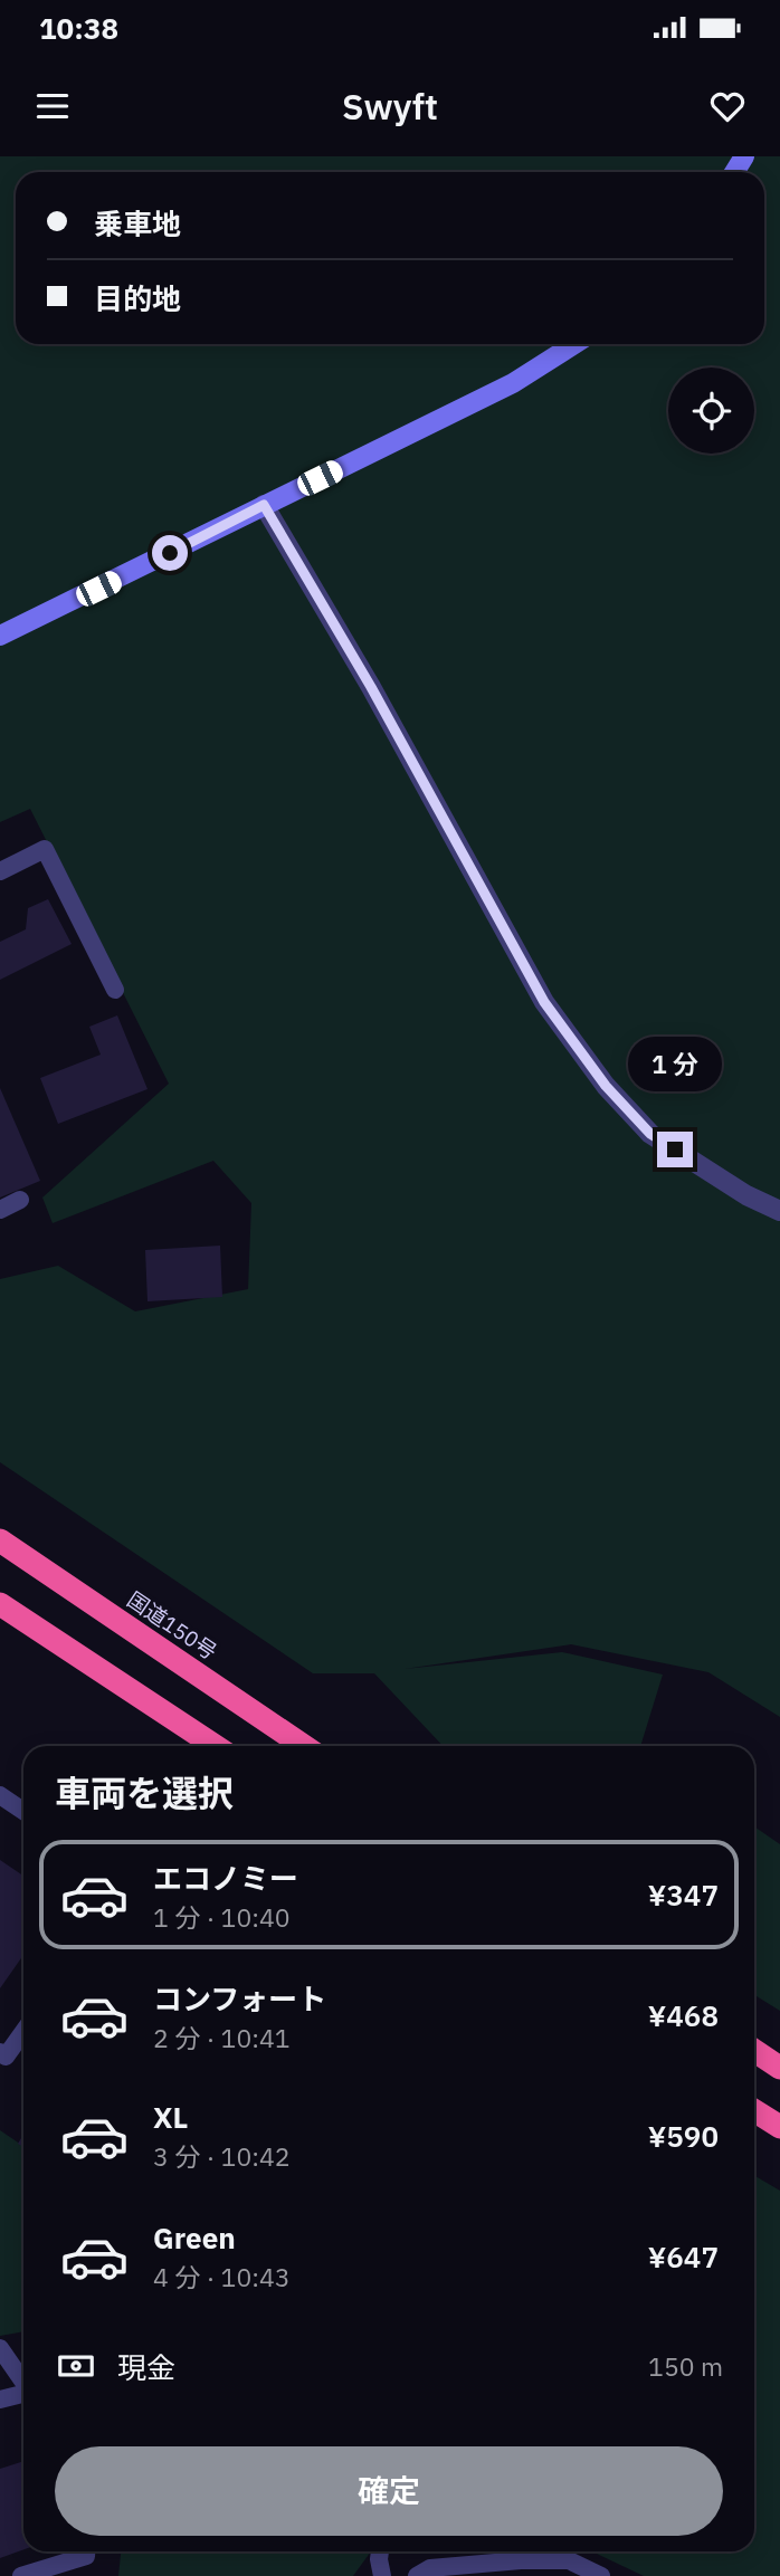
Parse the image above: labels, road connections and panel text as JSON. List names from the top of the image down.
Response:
{
  "streets": {
    "highway": ["国道150号"]
  },
  "page": {
    "status": "10:38",
    "header": "Swyft",
    "banner": ["乗車地", "目的地"],
    "bubble": "1 分",
    "heading": "車両を選択",
    "list": [
      {
        "name": "エコノミー",
        "note": "1 分 · 10:40",
        "value": "¥347"
      },
      {
        "name": "コンフォート",
        "note": "2 分 · 10:41",
        "value": "¥468"
      },
      {
        "name": "XL",
        "note": "3 分 · 10:42",
        "value": "¥590"
      },
      {
        "name": "Green",
        "note": "4 分 · 10:43",
        "value": "¥647"
      }
    ],
    "pay": ["現金", "150 m"],
    "buttons": "確定"
  }
}
